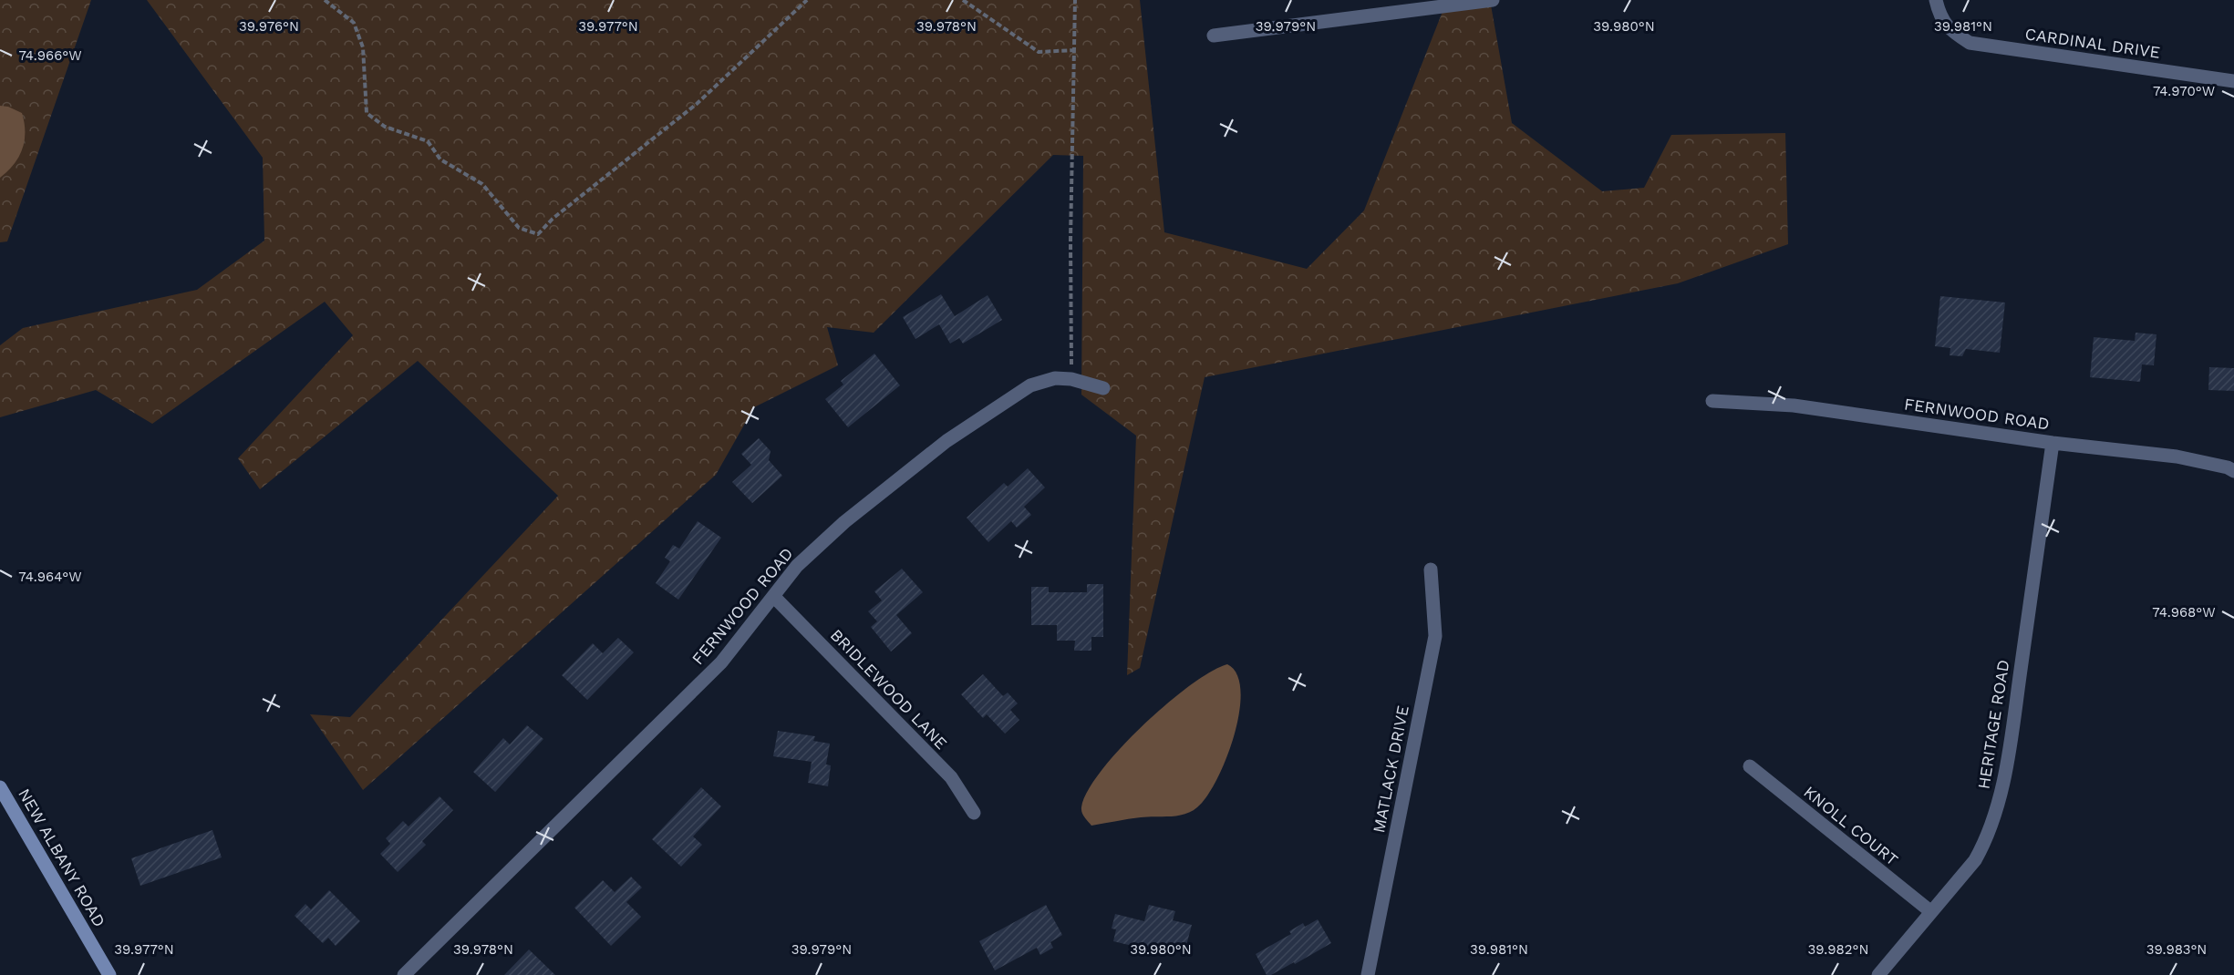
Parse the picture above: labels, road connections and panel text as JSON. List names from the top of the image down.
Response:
{
  "streets": {
    "main road": ["NEW ALBANY ROAD"],
    "street": [
      "CARDINAL DRIVE",
      "FERNWOOD ROAD",
      "BRIDLEWOOD LANE",
      "HERITAGE ROAD",
      "MATLACK DRIVE",
      "KNOLL COURT"
    ]
  },
  "crossings": [
    ["FERNWOOD ROAD", "BRIDLEWOOD LANE"],
    ["FERNWOOD ROAD", "HERITAGE ROAD"],
    ["HERITAGE ROAD", "KNOLL COURT"]
  ],
  "coordinates": [
    "39.976°N",
    "39.977°N",
    "39.978°N",
    "39.979°N",
    "39.980°N",
    "39.981°N",
    "74.966°W",
    "74.970°W",
    "74.964°W",
    "74.968°W",
    "39.982°N",
    "39.983°N"
  ]
}
